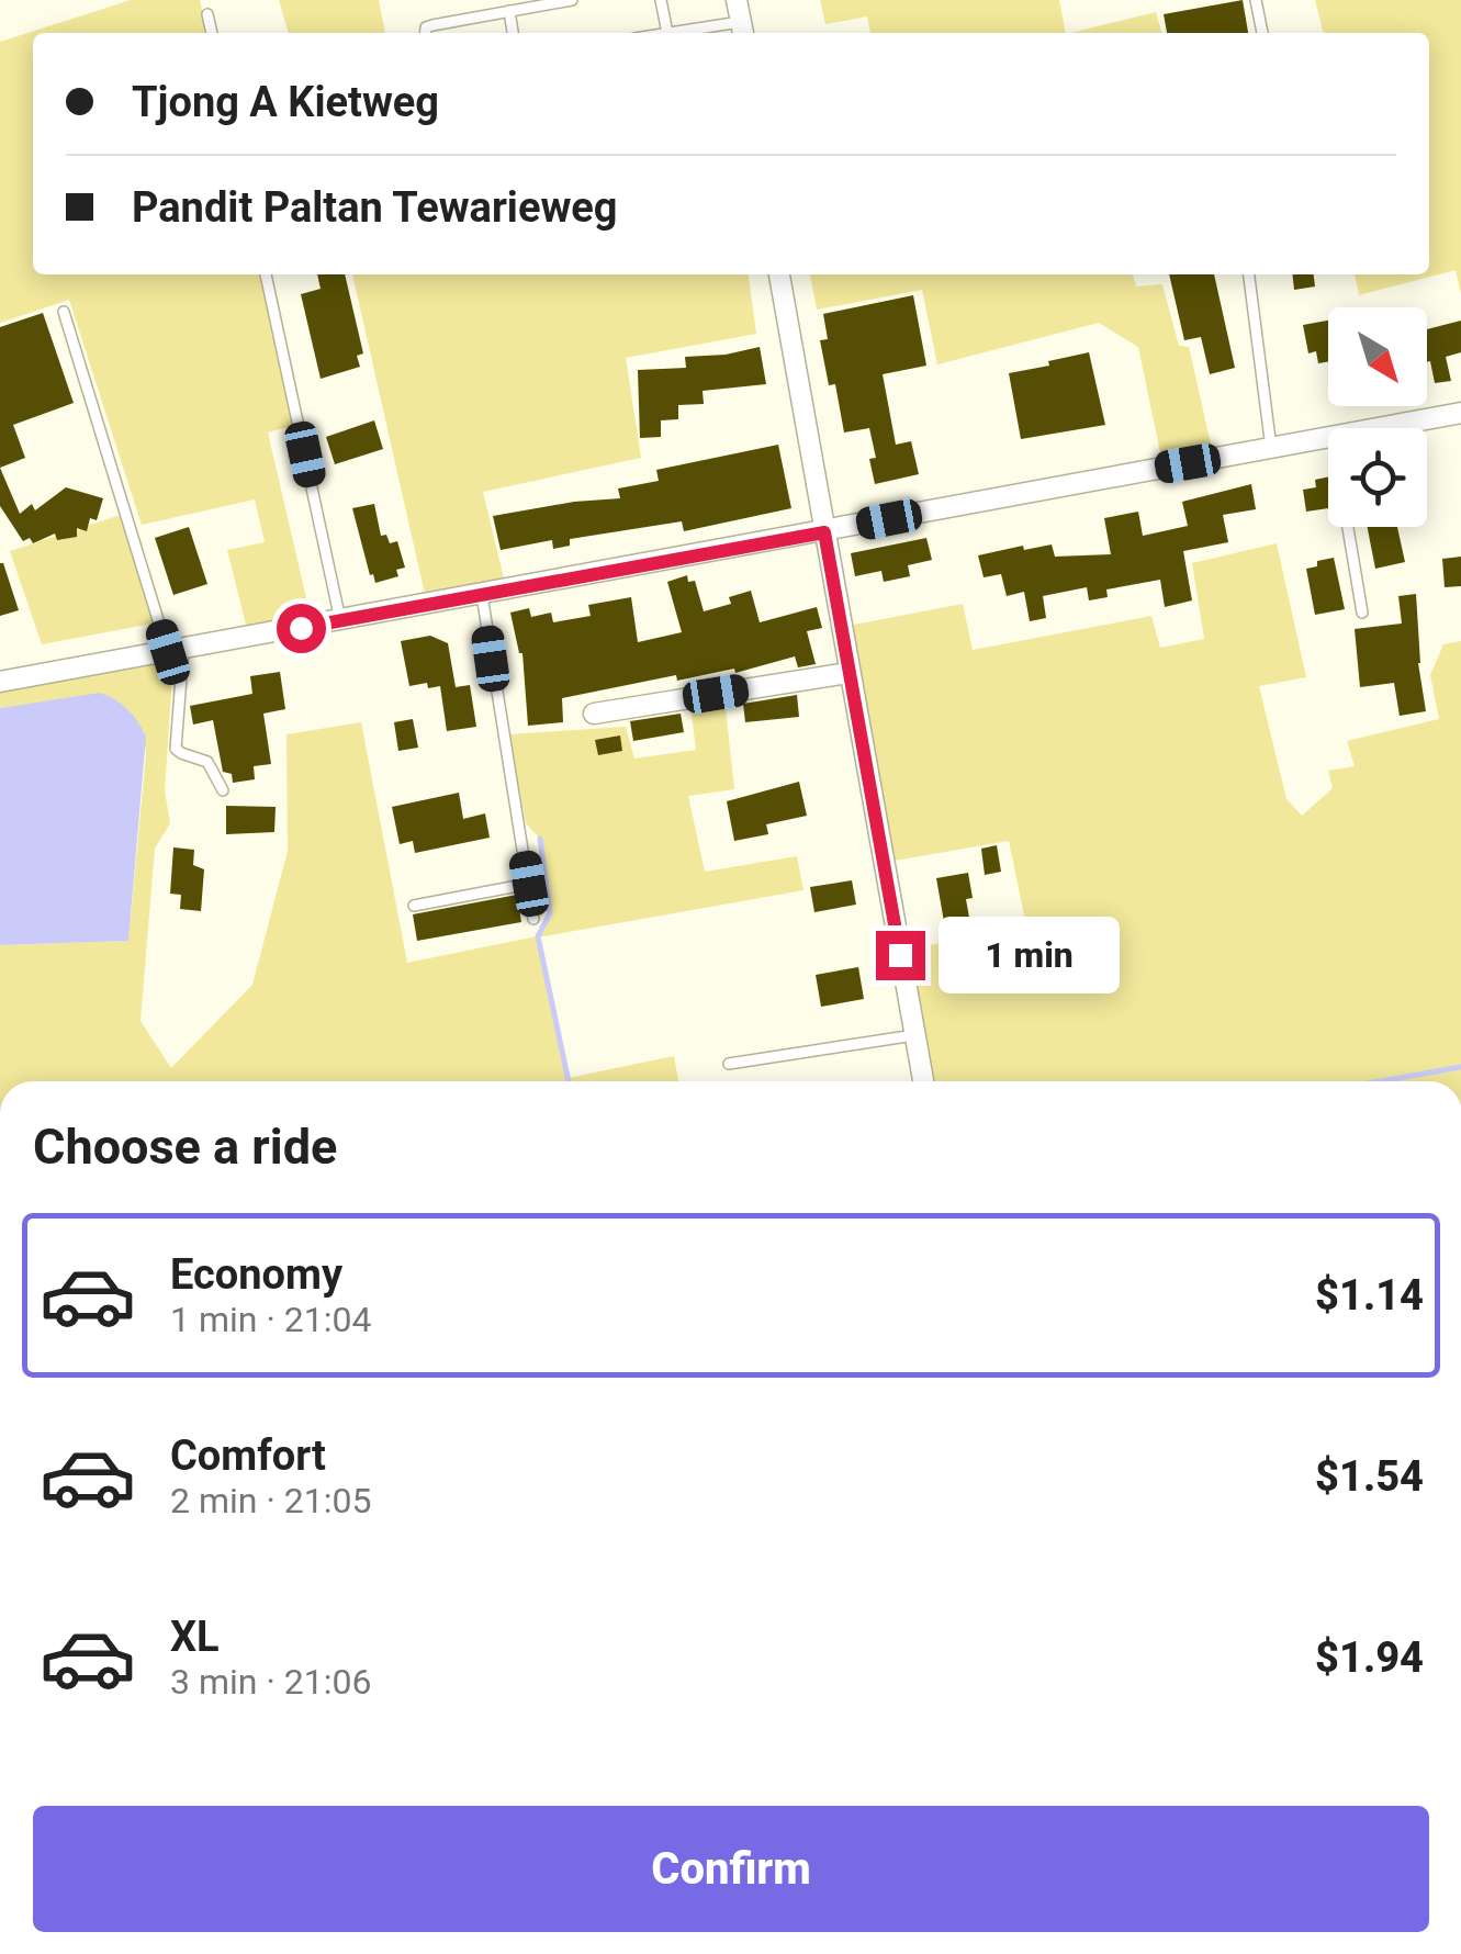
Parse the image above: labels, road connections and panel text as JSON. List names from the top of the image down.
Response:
{
  "north": "bottom right",
  "page": {
    "banner": ["Tjong A Kietweg", "Pandit Paltan Tewarieweg"],
    "bubble": "1 min",
    "heading": "Choose a ride",
    "list": [
      {
        "name": "Economy",
        "note": "1 min · 21:04",
        "value": "$1.14"
      },
      {
        "name": "Comfort",
        "note": "2 min · 21:05",
        "value": "$1.54"
      },
      {
        "name": "XL",
        "note": "3 min · 21:06",
        "value": "$1.94"
      }
    ],
    "buttons": "Confirm"
  }
}
